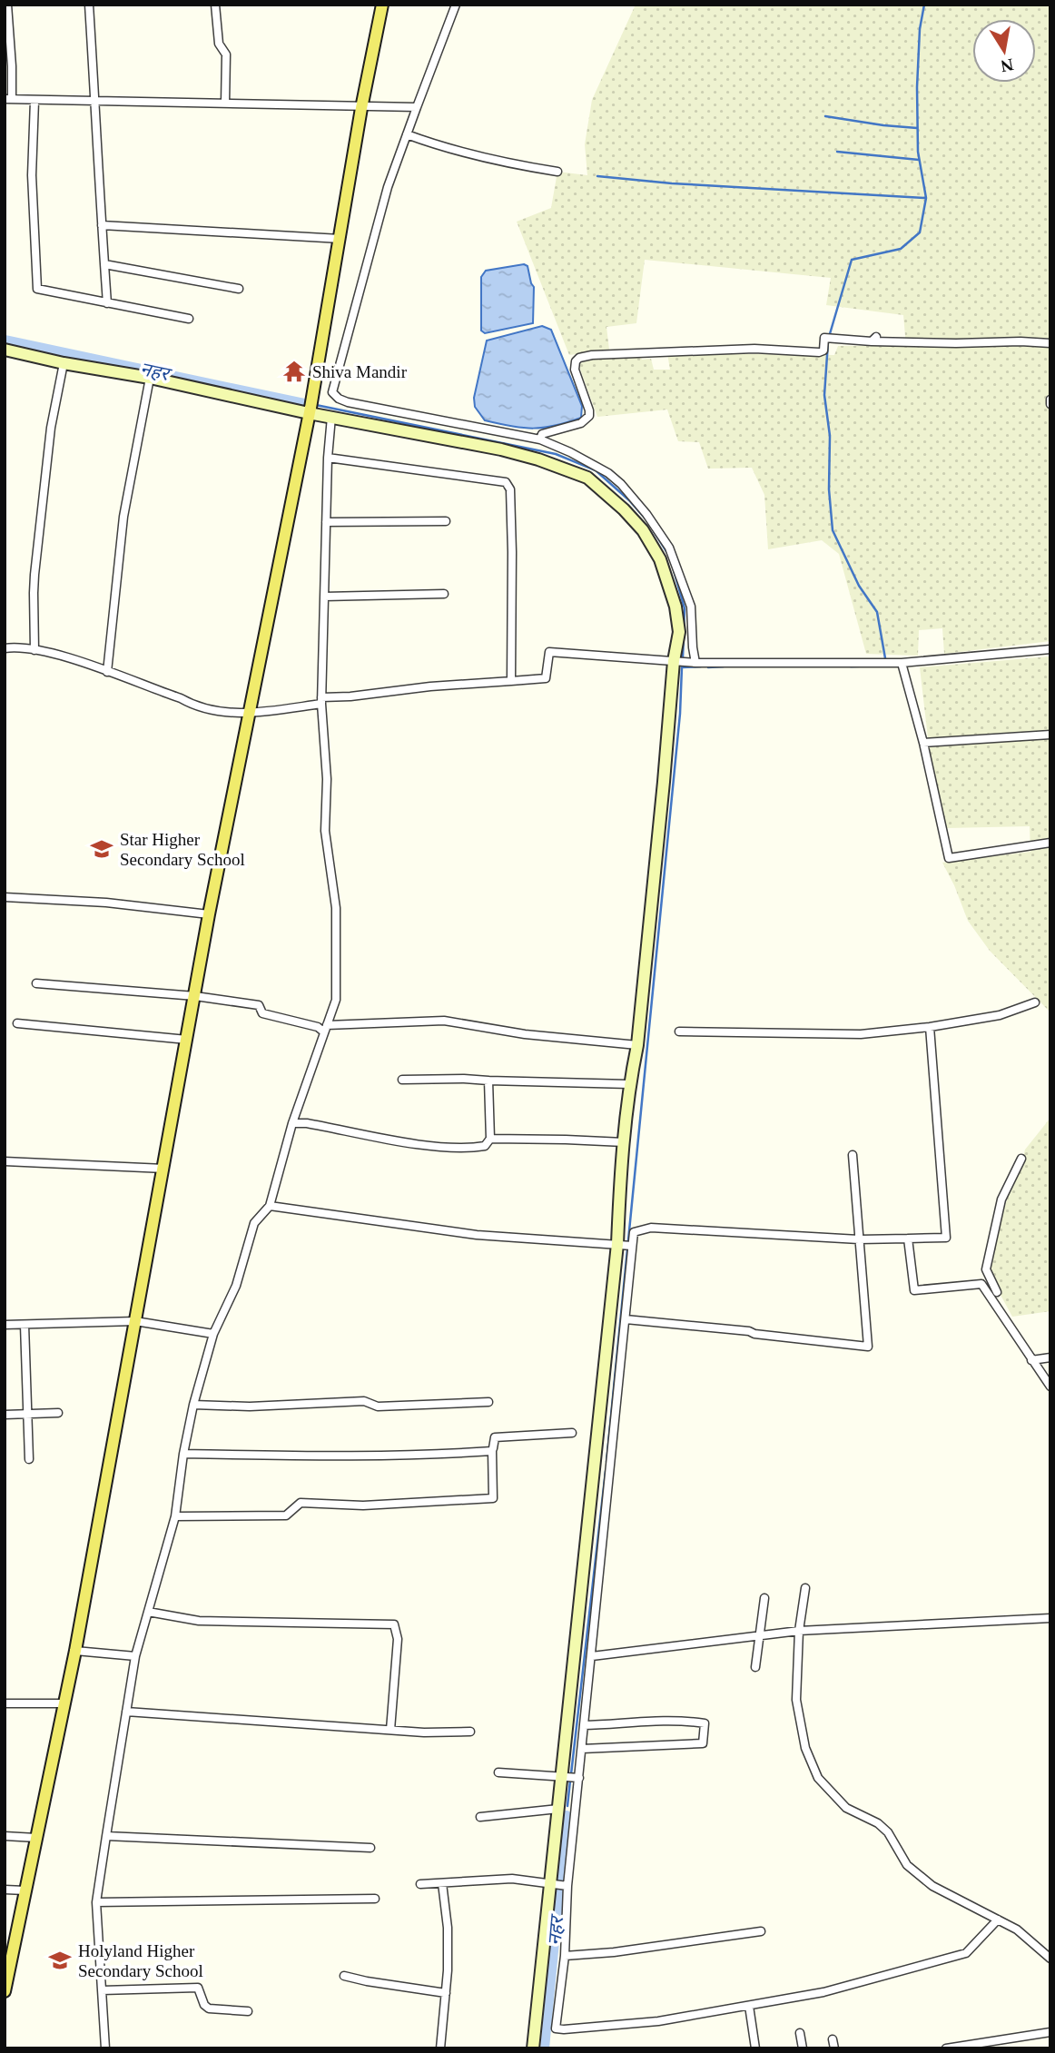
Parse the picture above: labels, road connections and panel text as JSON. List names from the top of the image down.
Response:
{
  "water": ["नहर"],
  "places": {
    "temple": ["Shiva Mandir"],
    "school or university": ["Star Higher Secondary School", "Holyland Higher Secondary School"]
  },
  "north": "bottom"
}
